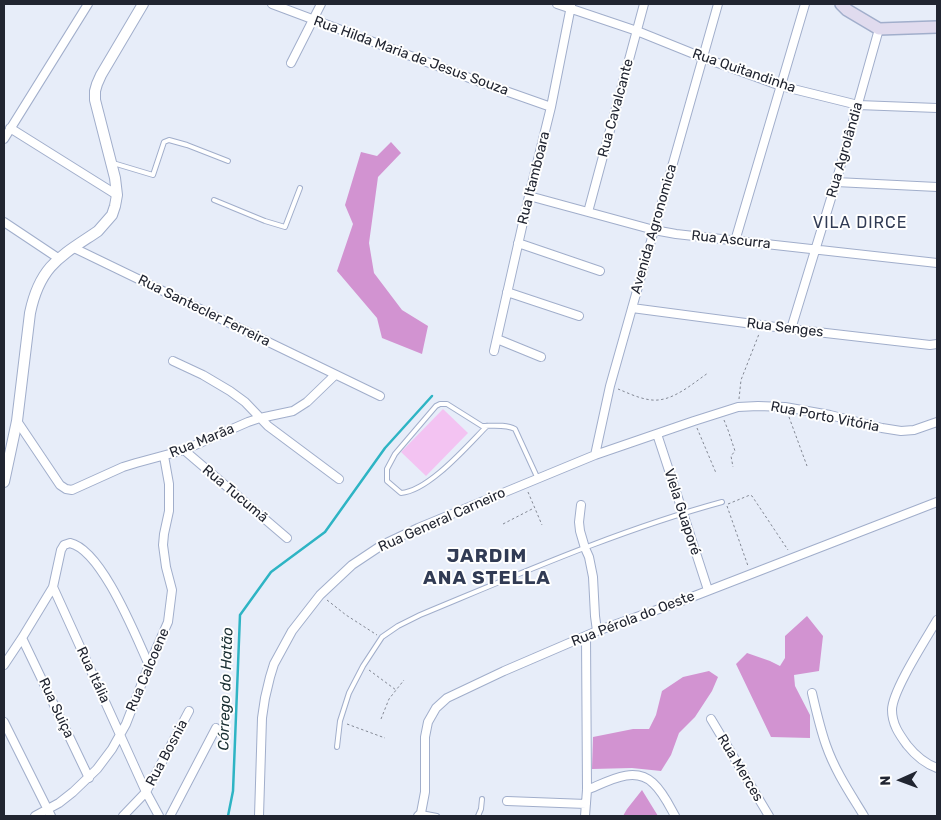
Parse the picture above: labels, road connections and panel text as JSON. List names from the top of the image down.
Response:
{
  "streets": {
    "street": [
      "Rua Hilda Maria de Jesus Souza",
      "Rua Quitandinha",
      "Rua Cavalcante",
      "Rua Agrolândia",
      "Rua Itamboara",
      "Avenida Agronomica",
      "Rua Ascurra",
      "Rua Santecler Ferreira",
      "Rua Senges",
      "Rua Porto Vitória",
      "Rua Marãa",
      "Rua Tucumã",
      "Viela Guaporé",
      "Rua General Carneiro",
      "Rua Pérola do Oeste",
      "Rua Calcoene",
      "Rua Itália",
      "Rua Suiça",
      "Rua Bosnia",
      "Rua Merces"
    ]
  },
  "crossings": [
    ["Rua Hilda Maria de Jesus Souza", "Rua Itamboara"],
    ["Rua Quitandinha", "Rua Cavalcante"],
    ["Rua Quitandinha", "Rua Agrolândia"],
    ["Rua Quitandinha", "Rua Itamboara"],
    ["Rua Quitandinha", "Avenida Agronomica"],
    ["Rua Cavalcante", "Rua Ascurra"],
    ["Rua Agrolândia", "Rua Ascurra"],
    ["Rua Agrolândia", "Rua Senges"],
    ["Rua Itamboara", "Rua Ascurra"],
    ["Avenida Agronomica", "Rua Ascurra"],
    ["Avenida Agronomica", "Rua Senges"],
    ["Avenida Agronomica", "Rua General Carneiro"],
    ["Rua Santecler Ferreira", "Rua Marãa"],
    ["Rua Porto Vitória", "Viela Guaporé"],
    ["Rua Porto Vitória", "Rua General Carneiro"],
    ["Rua Marãa", "Rua Tucumã"],
    ["Rua Marãa", "Rua Calcoene"],
    ["Viela Guaporé", "Rua General Carneiro"],
    ["Viela Guaporé", "Rua Pérola do Oeste"],
    ["Rua Calcoene", "Rua Itália"],
    ["Rua Calcoene", "Rua Suiça"],
    ["Rua Itália", "Rua Bosnia"]
  ],
  "districts": ["VILA DIRCE", "JARDIM ANA STELLA"],
  "water": ["Córrego do Hatão"],
  "north": "left"
}
